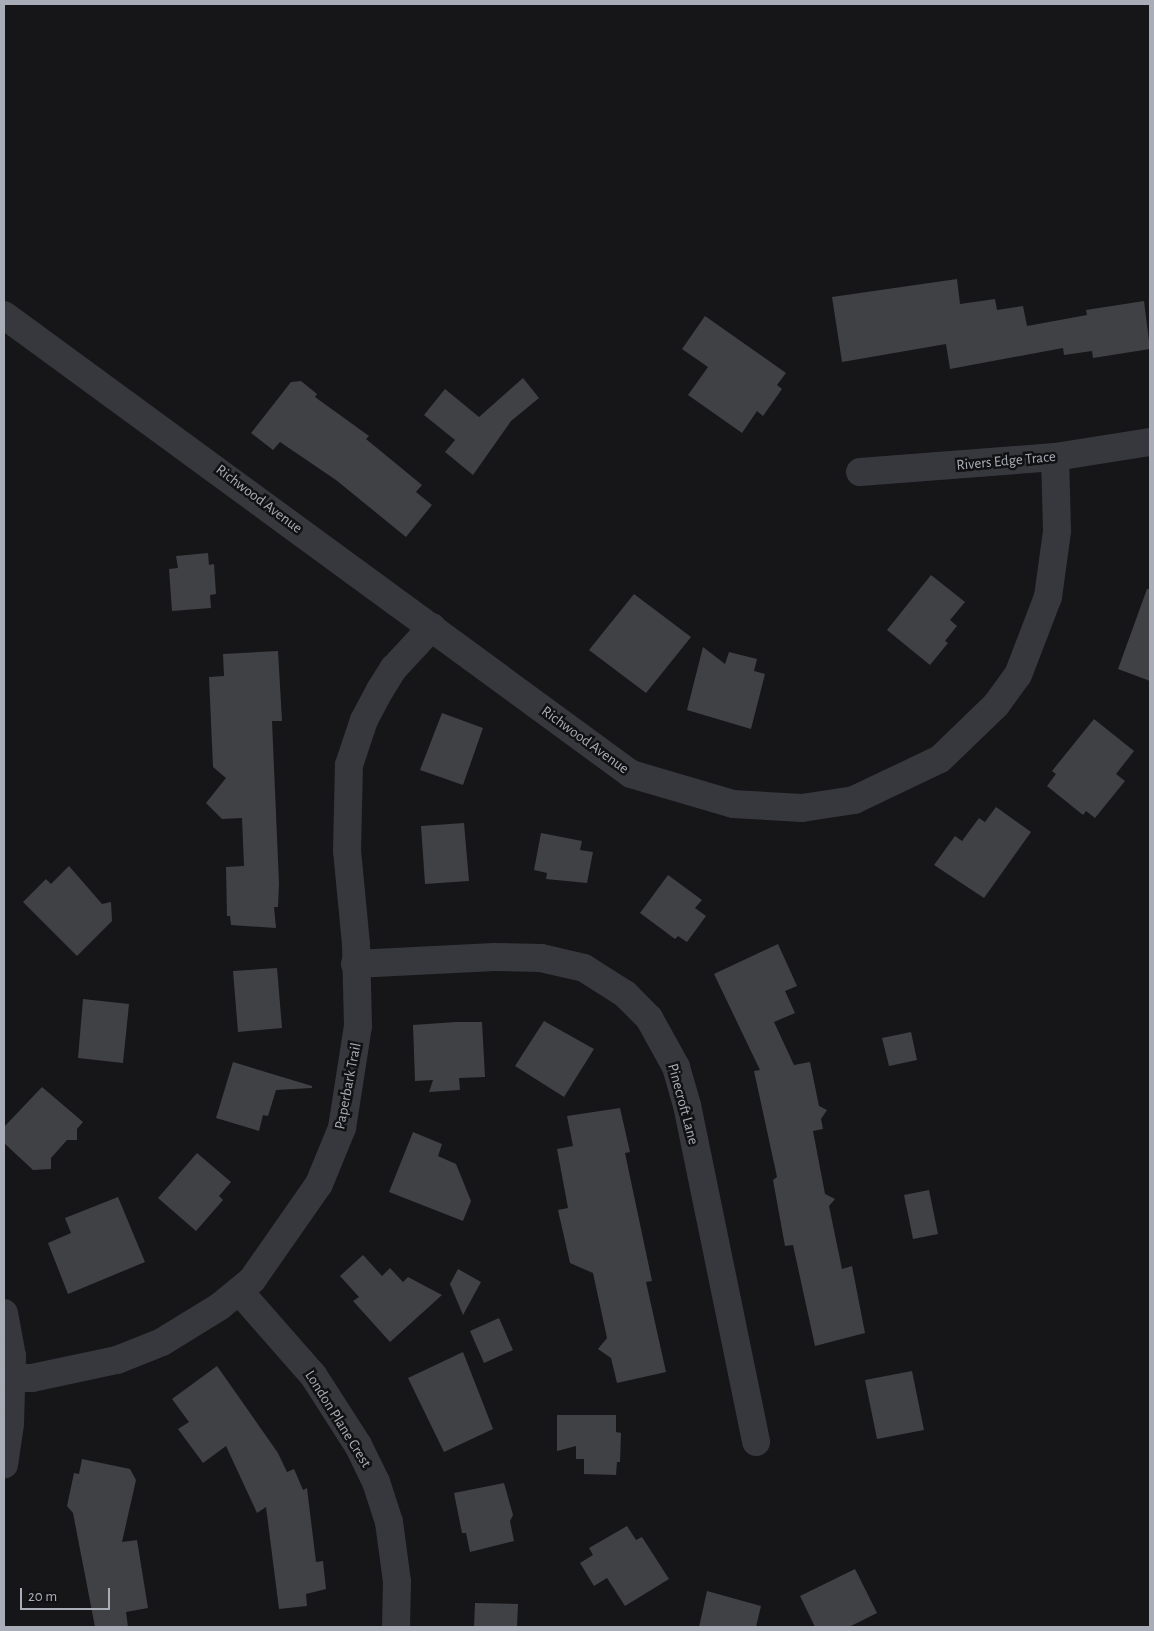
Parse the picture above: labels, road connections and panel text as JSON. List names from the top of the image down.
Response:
{
  "streets": {
    "street": [
      "Rivers Edge Trace",
      "Richwood Avenue",
      "Paperbark Trail",
      "Pinecroft Lane",
      "London Plane Crest"
    ]
  },
  "crossings": [
    ["Rivers Edge Trace", "Richwood Avenue"],
    ["Richwood Avenue", "Paperbark Trail"],
    ["Paperbark Trail", "Pinecroft Lane"],
    ["Paperbark Trail", "London Plane Crest"]
  ],
  "scale_bar": "20 m"
}
